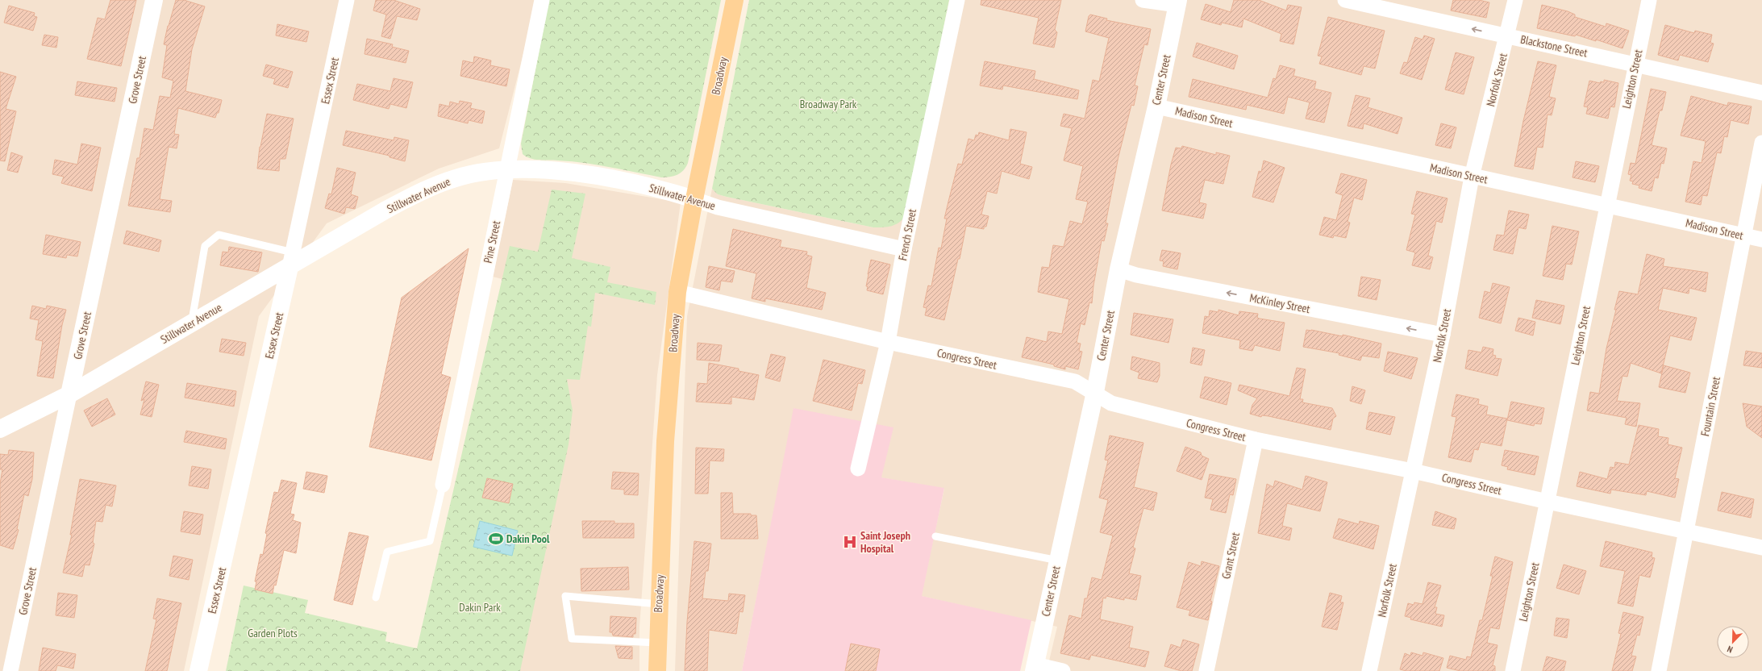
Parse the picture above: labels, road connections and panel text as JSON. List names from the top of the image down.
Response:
{
  "streets": {
    "main road": ["Broadway"],
    "street": [
      "Blackstone Street",
      "Leighton Street",
      "Grove Street",
      "Center Street",
      "Norfolk Street",
      "Essex Street",
      "Madison Street",
      "Stillwater Avenue",
      "French Street",
      "Pine Street",
      "McKinley Street",
      "Congress Street",
      "Fountain Street",
      "Grant Street"
    ]
  },
  "crossings": [
    ["Blackstone Street", "Leighton Street"],
    ["Blackstone Street", "Norfolk Street"],
    ["Broadway", "Stillwater Avenue"],
    ["Broadway", "Congress Street"],
    ["Leighton Street", "Madison Street"],
    ["Leighton Street", "Congress Street"],
    ["Grove Street", "Stillwater Avenue"],
    ["Center Street", "Madison Street"],
    ["Center Street", "McKinley Street"],
    ["Center Street", "Congress Street"],
    ["Norfolk Street", "Madison Street"],
    ["Norfolk Street", "McKinley Street"],
    ["Norfolk Street", "Congress Street"],
    ["Essex Street", "Stillwater Avenue"],
    ["Madison Street", "Fountain Street"],
    ["Stillwater Avenue", "French Street"],
    ["Stillwater Avenue", "Pine Street"],
    ["French Street", "Congress Street"],
    ["Congress Street", "Fountain Street"],
    ["Congress Street", "Grant Street"]
  ],
  "one_way": ["Blackstone Street", "McKinley Street"],
  "parks": ["Broadway Park", "Dakin Park", "Garden Plots"],
  "places": {
    "sports": ["Dakin Pool"],
    "hospital": ["Saint Joseph Hospital"]
  },
  "north": "bottom left"
}
